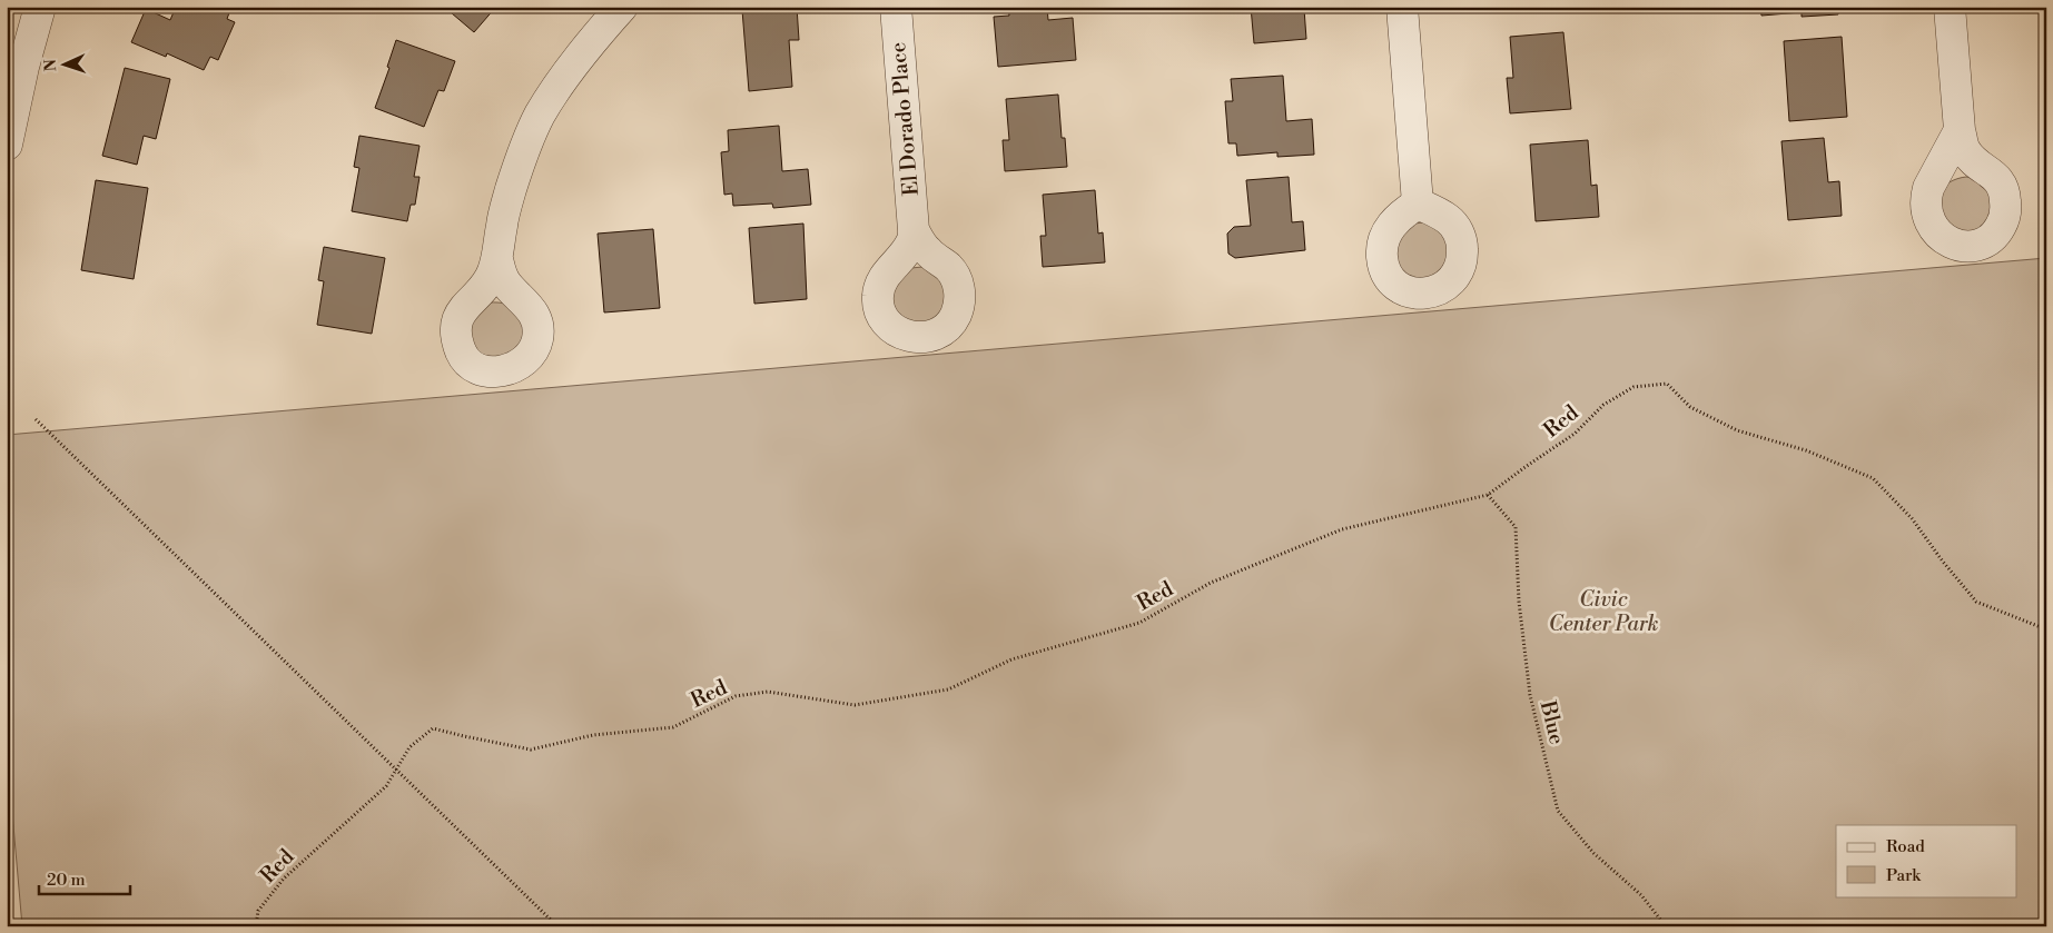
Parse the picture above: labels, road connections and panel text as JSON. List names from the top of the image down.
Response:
{
  "streets": {
    "street": ["El Dorado Place"],
    "path": ["Red", "Blue"]
  },
  "crossings": [
    ["Red", "Blue"]
  ],
  "parks": ["Civic Center Park"],
  "legend": ["Road", "Park"],
  "scale_bar": "20 m",
  "north": "left"
}
